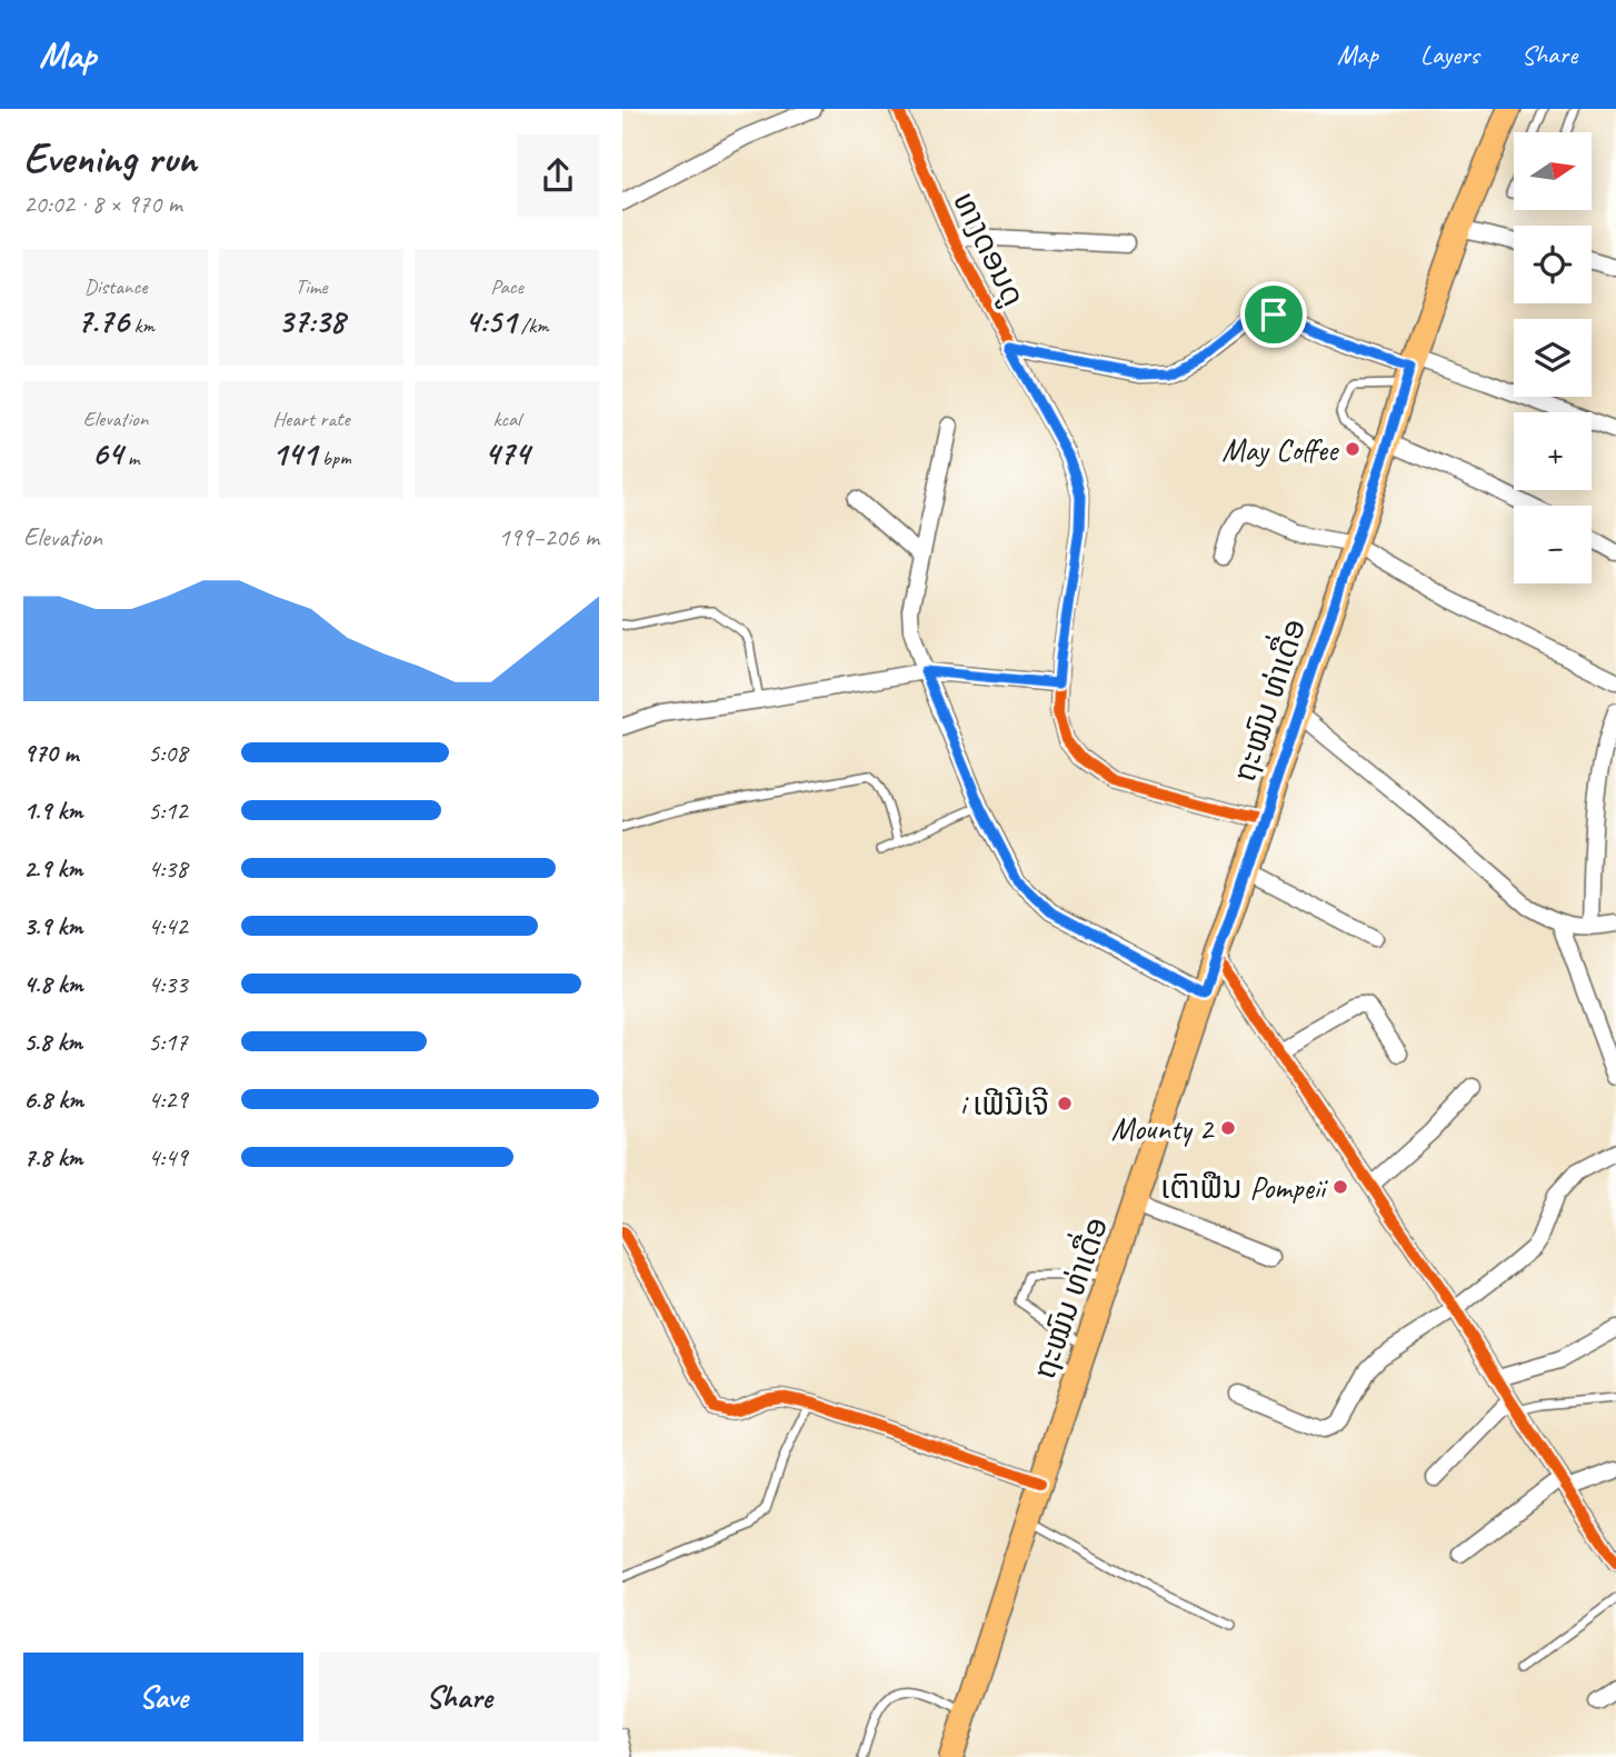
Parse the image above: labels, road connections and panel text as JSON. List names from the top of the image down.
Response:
{
  "streets": {
    "main road": ["ຖະໝົນ ທ່າເດື່ອ"],
    "street": ["ທາງດອນດູ"]
  },
  "crossings": [
    ["ທາງດອນດູ", "ຖະໝົນ ທ່າເດື່ອ"]
  ],
  "places": [
    "May Coffee",
    "i ເຟີນີເຈີ",
    "Mounty 2",
    "ເຕົາຟືນ Pompeii"
  ],
  "north": "right",
  "page": {
    "header": "Map",
    "nav": ["Map", "Layers", "Share"],
    "heading": ["Evening run", "20:02 · 8 × 970 m"],
    "map_buttons": ["+", "−"],
    "stats": [
      ["Distance", "7.76 km"],
      ["Time", "37:38"],
      ["Pace", "4:51 /km"],
      ["Elevation", "64 m"],
      ["Heart rate", "141 bpm"],
      ["kcal", "474"]
    ],
    "chart": ["Elevation", "199–206 m"],
    "list": [
      {
        "name": "970 m",
        "note": "5:08"
      },
      {
        "name": "1.9 km",
        "note": "5:12"
      },
      {
        "name": "2.9 km",
        "note": "4:38"
      },
      {
        "name": "3.9 km",
        "note": "4:42"
      },
      {
        "name": "4.8 km",
        "note": "4:33"
      },
      {
        "name": "5.8 km",
        "note": "5:17"
      },
      {
        "name": "6.8 km",
        "note": "4:29"
      },
      {
        "name": "7.8 km",
        "note": "4:49"
      }
    ],
    "buttons": ["Save", "Share"]
  }
}
